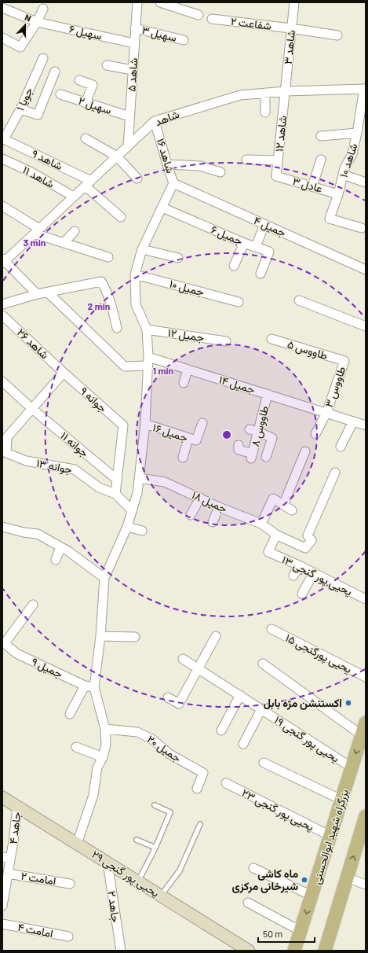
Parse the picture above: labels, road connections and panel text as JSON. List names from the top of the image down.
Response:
{
  "streets": {
    "main road": ["بزرگراه شهید ابوالحسنی", "یحیی پور گنجی ۲۹"],
    "street": [
      "شفاعت ۲",
      "سهیل ۶",
      "سهیل ۳",
      "شاهد ۳",
      "شاهد ۵",
      "جویا ۱",
      "سهیل ۲",
      "شاهد",
      "شاهد ۱۲",
      "شاهد ۱۶",
      "شاهد ۹",
      "شاهد ۱۰",
      "شاهد ۱۱",
      "عادل ۳",
      "جمیل ۴",
      "جمیل ۶",
      "جمیل ۱۰",
      "جمیل ۱۲",
      "شاهد ۲۶",
      "طاووس ۵",
      "جمیل ۱۴",
      "طاووس ۳",
      "جوانه ۹",
      "طاووس ۸",
      "جمیل ۱۶",
      "جوانه ۱۱",
      "جوانه ۱۳",
      "جمیل ۱۸",
      "یحیی پور گنجی ۱۳",
      "یحیی پورگنجی ۱۵",
      "جمیل ۹",
      "یحیی پور گنجی ۱۹",
      "جمیل ۲۰",
      "یحیی پور گنجی ۲۳",
      "جاهد ۴",
      "امامت ۲",
      "جاهد ۲",
      "امامت ۴"
    ]
  },
  "crossings": [
    ["شفاعت ۲", "شاهد ۳"],
    ["سهیل ۶", "شاهد ۵"],
    ["سهیل ۳", "شاهد ۵"],
    ["شاهد ۳", "شاهد"],
    ["شاهد ۳", "شاهد ۱۲"],
    ["شاهد ۵", "سهیل ۲"],
    ["شاهد ۵", "شاهد"],
    ["جویا ۱", "شاهد ۹"],
    ["شاهد", "شاهد ۱۲"],
    ["شاهد", "شاهد ۱۶"],
    ["شاهد", "شاهد ۹"],
    ["شاهد", "شاهد ۱۰"],
    ["شاهد", "شاهد ۱۱"],
    ["شاهد ۱۲", "عادل ۳"],
    ["شاهد ۱۶", "جمیل ۴"],
    ["شاهد ۱۶", "جمیل ۶"],
    ["شاهد ۱۶", "جمیل ۱۰"],
    ["شاهد ۱۶", "جمیل ۱۲"],
    ["شاهد ۱۰", "عادل ۳"],
    ["شاهد ۲۶", "جوانه ۹"],
    ["طاووس ۵", "طاووس ۳"],
    ["جمیل ۱۴", "طاووس ۳"],
    ["جمیل ۱۴", "طاووس ۸"],
    ["جوانه ۹", "جوانه ۱۱"],
    ["جمیل ۱۸", "یحیی پور گنجی ۱۳"],
    ["یحیی پور گنجی ۱۹", "بزرگراه شهید ابوالحسنی"],
    ["یحیی پور گنجی ۲۳", "بزرگراه شهید ابوالحسنی"],
    ["جاهد ۴", "یحیی پور گنجی ۲۹"],
    ["جاهد ۴", "امامت ۲"],
    ["یحیی پور گنجی ۲۹", "جاهد ۲"]
  ],
  "places": ["اکستنشن مژه بابل", "ماه کاشی شیرخانی مرکزی"],
  "scale_bar": "50 m",
  "north": "top",
  "rings": ["3 min", "2 min", "1 min"]
}
